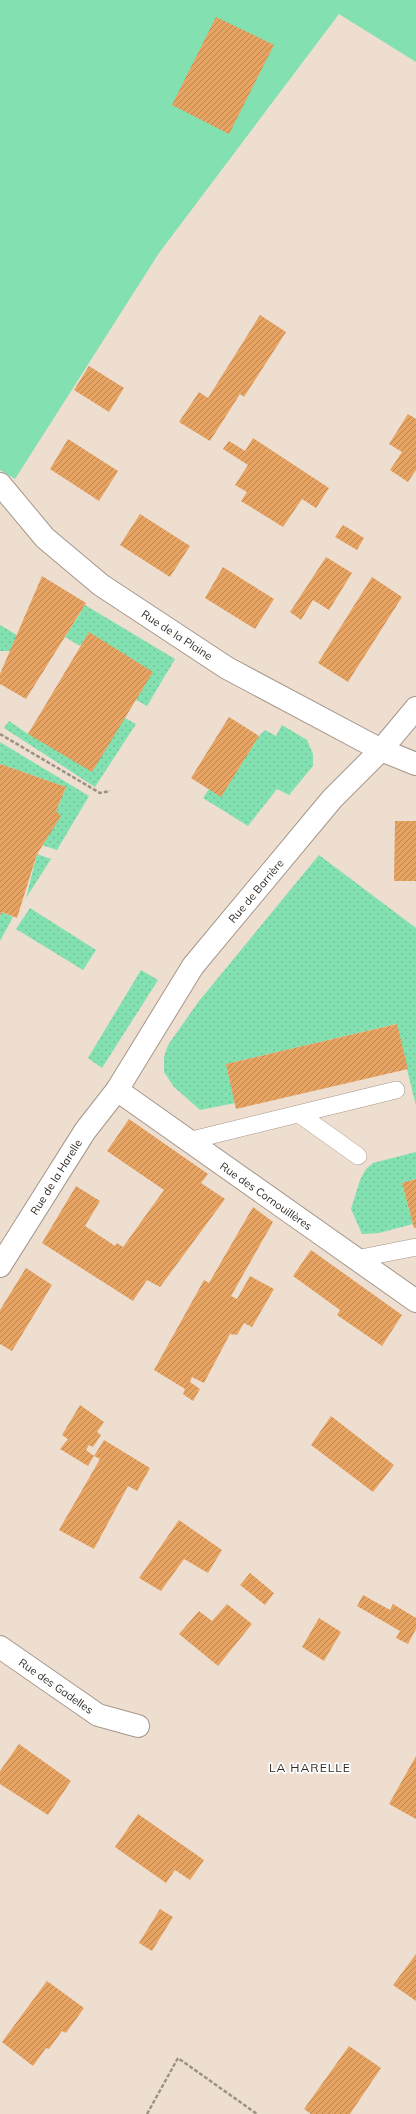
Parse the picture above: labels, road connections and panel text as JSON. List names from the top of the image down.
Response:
{
  "streets": {
    "street": [
      "Rue de la Plaine",
      "Rue de Barrière",
      "Rue de la Harelle",
      "Rue des Cornouillères",
      "Rue des Gadelles"
    ]
  },
  "crossings": [
    ["Rue de la Plaine", "Rue de Barrière"],
    ["Rue de Barrière", "Rue de la Harelle"],
    ["Rue de Barrière", "Rue des Cornouillères"],
    ["Rue de la Harelle", "Rue des Cornouillères"]
  ],
  "districts": ["LA HARELLE"]
}
